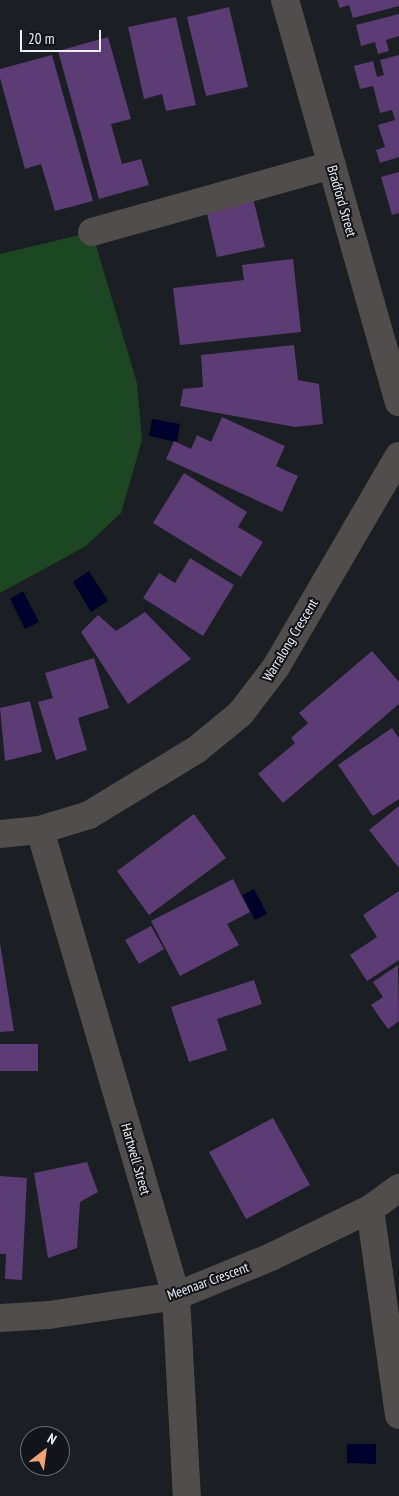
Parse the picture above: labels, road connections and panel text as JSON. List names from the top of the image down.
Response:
{
  "streets": {
    "street": [
      "Bradford Street",
      "Warralong Crescent",
      "Hartwell Street",
      "Meenaar Crescent"
    ]
  },
  "crossings": [
    ["Warralong Crescent", "Hartwell Street"],
    ["Hartwell Street", "Meenaar Crescent"]
  ],
  "scale_bar": "20 m",
  "north": "top right"
}
